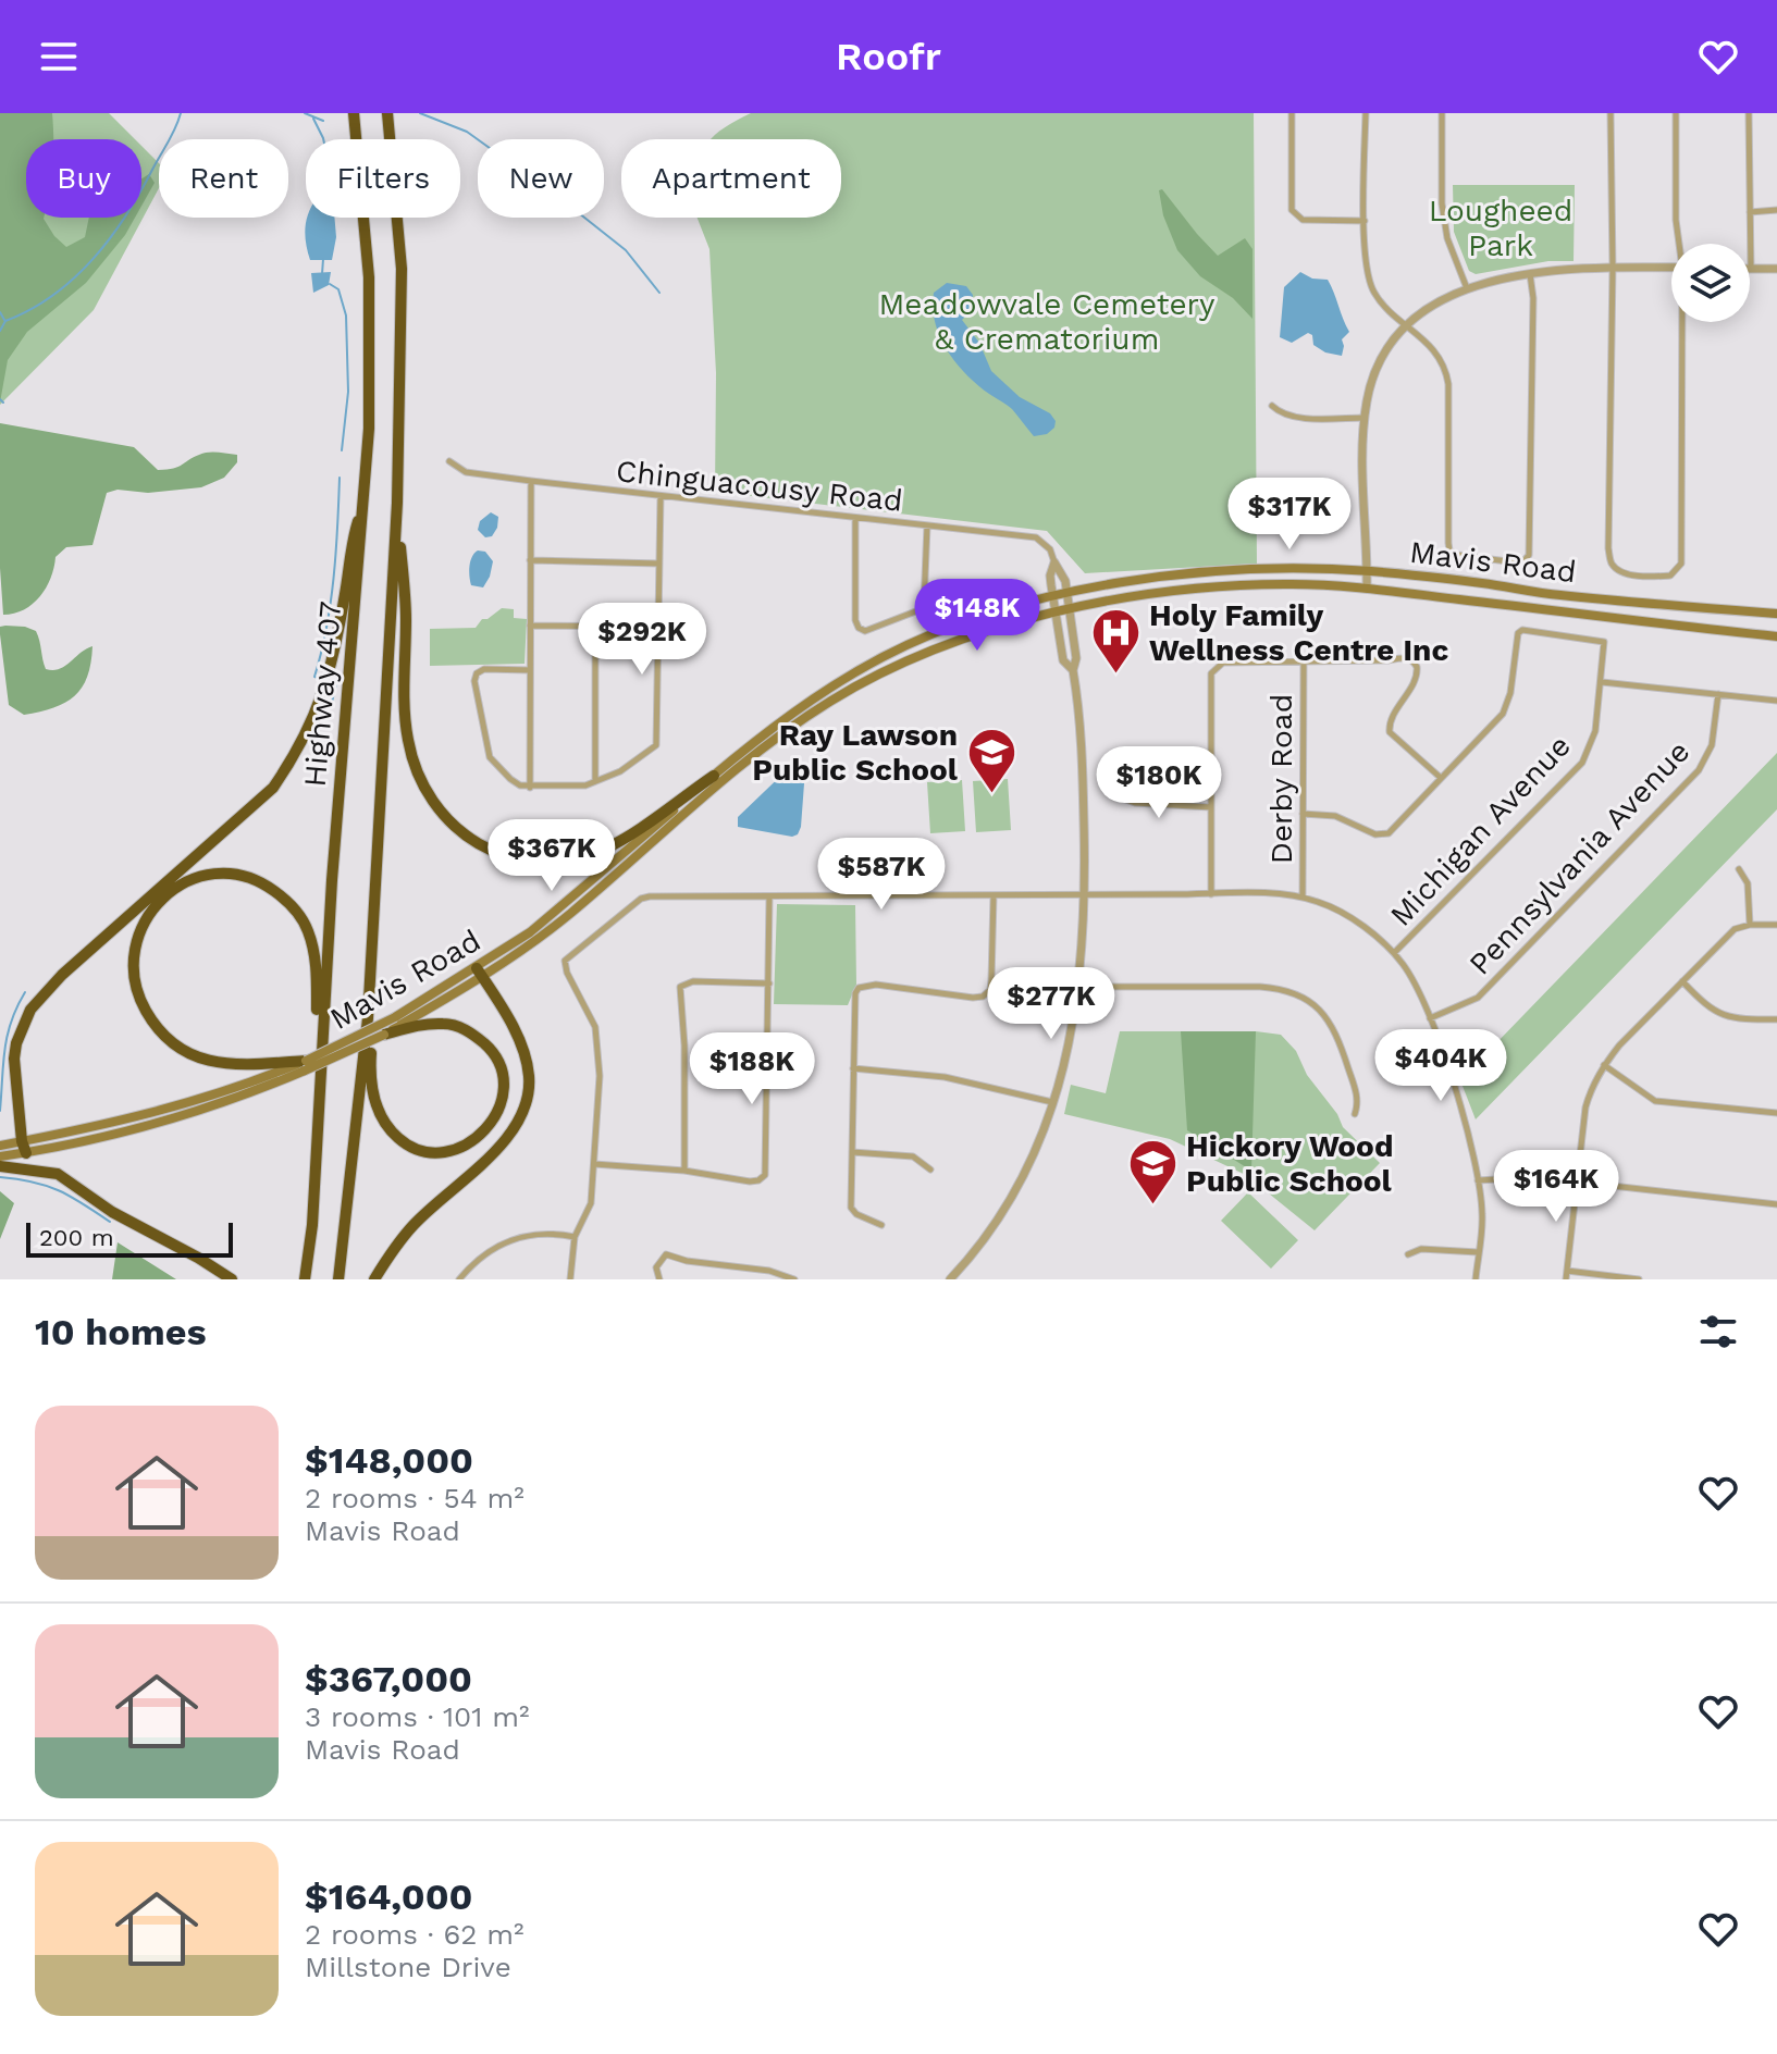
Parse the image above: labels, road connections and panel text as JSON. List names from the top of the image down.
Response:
{
  "streets": {
    "highway": ["Highway 407"],
    "main road": ["Mavis Road"],
    "street": [
      "Chinguacousy Road",
      "Derby Road",
      "Michigan Avenue",
      "Pennsylvania Avenue"
    ]
  },
  "crossings": [
    ["Derby Road", "Michigan Avenue"]
  ],
  "parks": ["Lougheed Park", "Meadowvale Cemetery & Crematorium"],
  "places": {
    "hospital": ["Holy Family Wellness Centre Inc"],
    "school or university": ["Ray Lawson Public School", "Hickory Wood Public School"]
  },
  "scale_bar": "200 m",
  "page": {
    "header": "Roofr",
    "chip": [
      "Buy",
      "Rent",
      "Filters",
      "New",
      "Apartment"
    ],
    "price": [
      "$317K",
      "$148K",
      "$292K",
      "$180K",
      "$367K",
      "$587K",
      "$277K",
      "$404K",
      "$188K",
      "$164K"
    ],
    "scale": "200 m",
    "heading": "10 homes",
    "list": [
      {
        "name": "$148,000",
        "note": "2 rooms · 54 m² · Mavis Road"
      },
      {
        "name": "$367,000",
        "note": "3 rooms · 101 m² · Mavis Road"
      },
      {
        "name": "$164,000",
        "note": "2 rooms · 62 m² · Millstone Drive"
      }
    ]
  }
}
